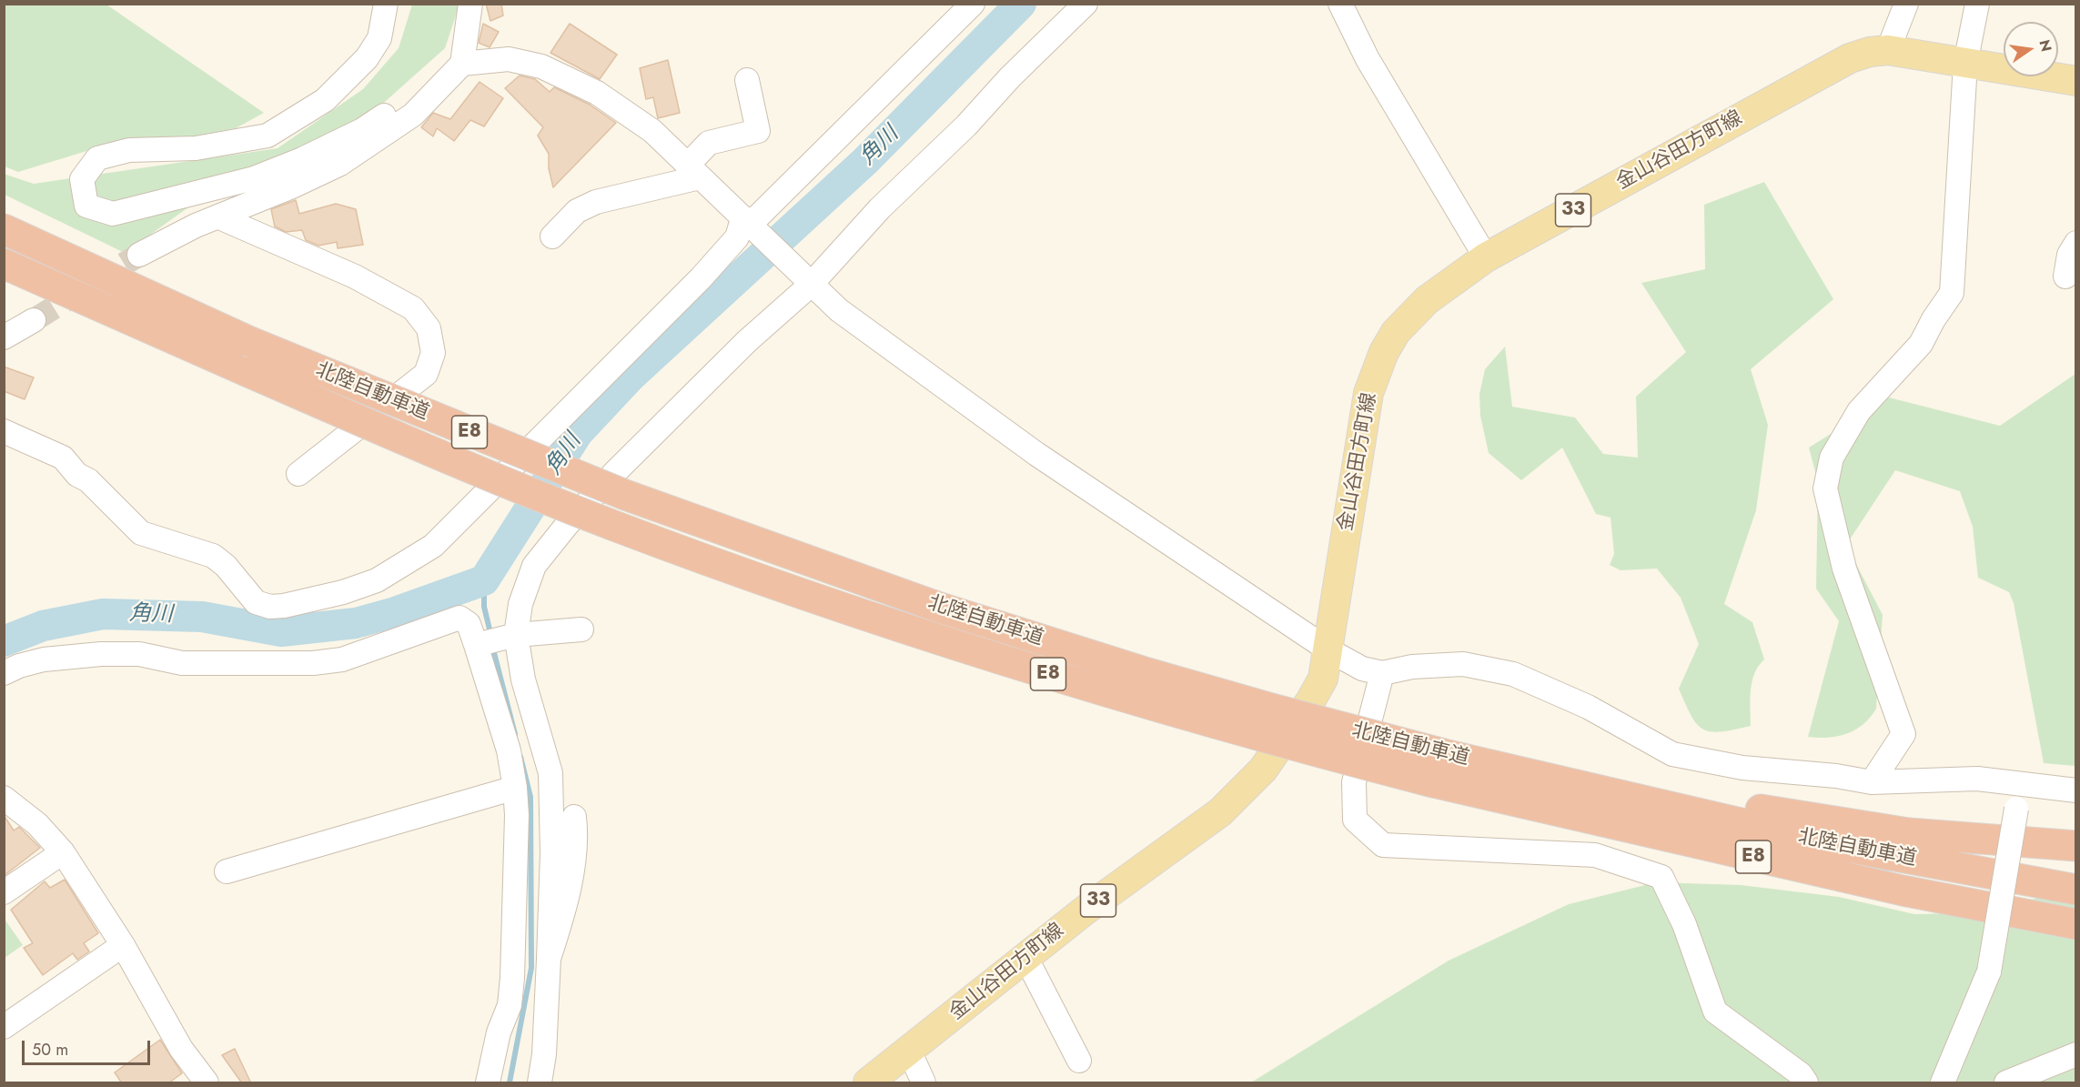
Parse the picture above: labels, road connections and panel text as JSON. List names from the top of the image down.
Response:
{
  "streets": {
    "highway": ["北陸自動車道", "E8"],
    "main road": ["金山谷田方町線", "33"]
  },
  "water": ["角川"],
  "scale_bar": "50 m",
  "north": "right"
}
